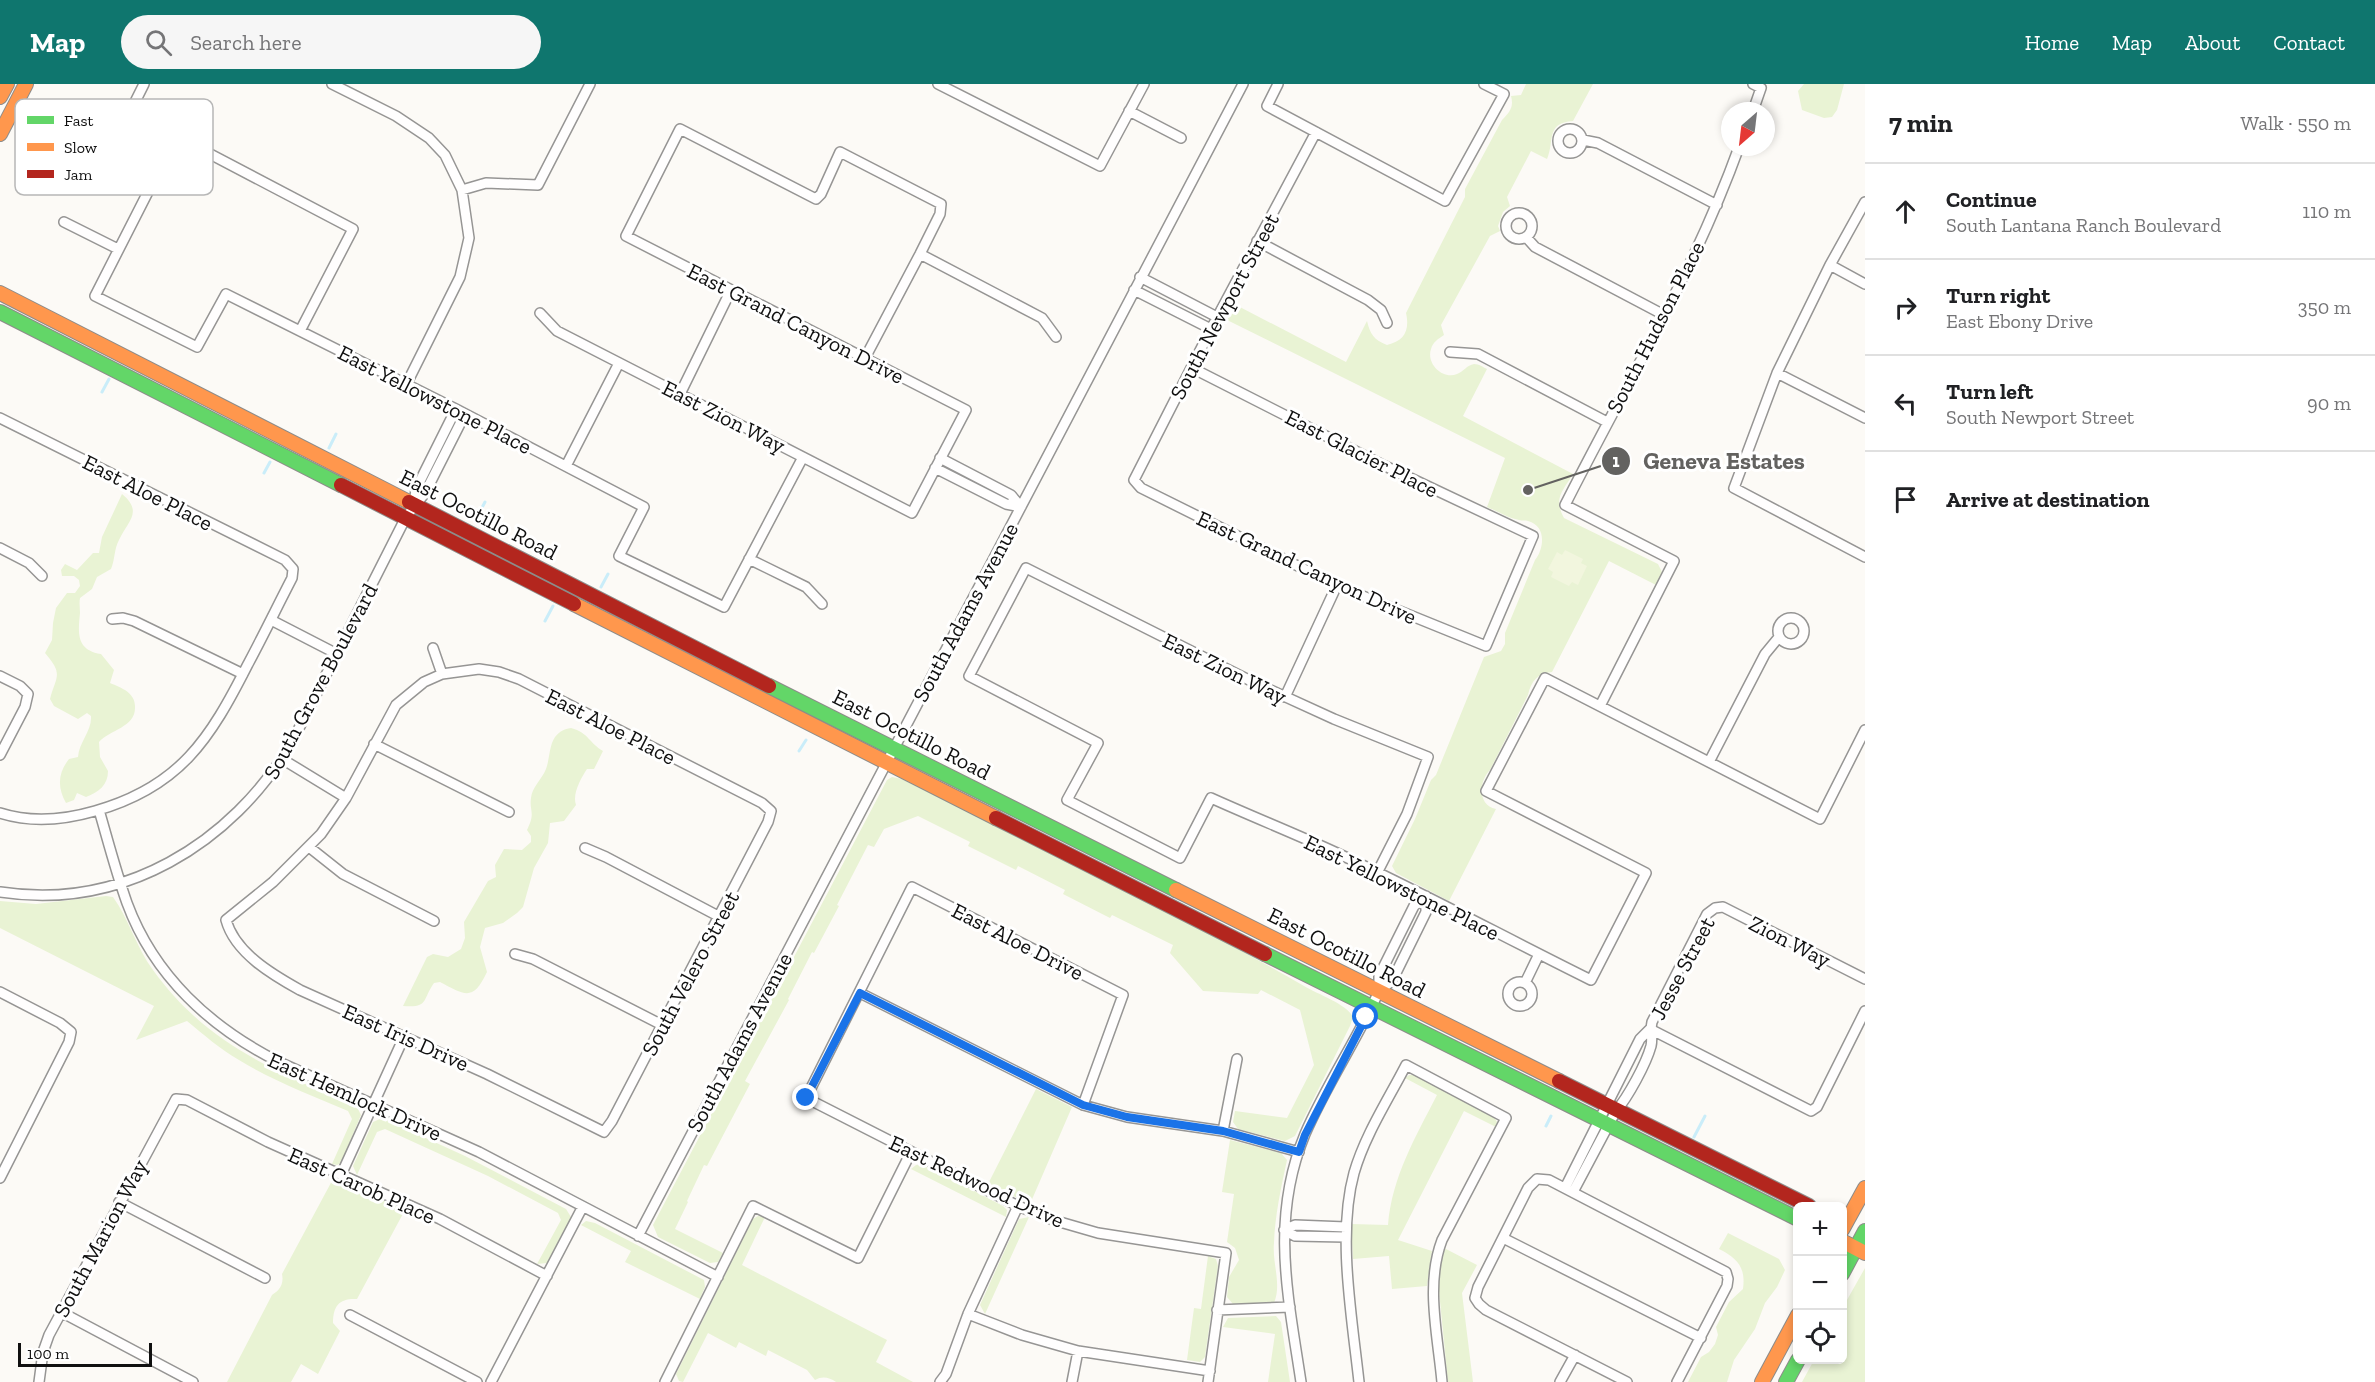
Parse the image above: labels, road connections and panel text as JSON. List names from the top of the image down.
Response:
{
  "streets": {
    "main road": ["East Ocotillo Road"],
    "street": [
      "South Newport Street",
      "East Grand Canyon Drive",
      "South Hudson Place",
      "East Yellowstone Place",
      "East Zion Way",
      "East Glacier Place",
      "East Aloe Place",
      "South Adams Avenue",
      "South Grove Boulevard",
      "East Aloe Drive",
      "Zion Way",
      "Jesse Street",
      "South Velero Street",
      "East Iris Drive",
      "East Hemlock Drive",
      "East Redwood Drive",
      "East Carob Place",
      "South Marion Way"
    ]
  },
  "crossings": [
    ["South Newport Street", "East Grand Canyon Drive"],
    ["South Newport Street", "East Glacier Place"],
    ["East Grand Canyon Drive", "East Glacier Place"],
    ["South Hudson Place", "East Yellowstone Place"],
    ["East Yellowstone Place", "East Zion Way"],
    ["East Yellowstone Place", "South Grove Boulevard"],
    ["East Aloe Place", "South Velero Street"],
    ["East Ocotillo Road", "South Adams Avenue"],
    ["East Ocotillo Road", "South Grove Boulevard"],
    ["East Ocotillo Road", "Jesse Street"],
    ["South Adams Avenue", "East Hemlock Drive"],
    ["South Grove Boulevard", "East Hemlock Drive"],
    ["East Aloe Drive", "East Redwood Drive"],
    ["Zion Way", "Jesse Street"],
    ["South Velero Street", "East Iris Drive"],
    ["East Carob Place", "South Marion Way"]
  ],
  "places": ["Geneva Estates"],
  "legend": ["Fast", "Slow", "Jam"],
  "scale_bar": "100 m",
  "north": "bottom left",
  "page": {
    "header": "Map",
    "search": "Search here",
    "nav": [
      "Home",
      "Map",
      "About",
      "Contact"
    ],
    "heading": ["7 min", "Walk · 550 m"],
    "list": [
      ["Continue", "South Lantana Ranch Boulevard", "110 m"],
      ["Turn right", "East Ebony Drive", "350 m"],
      ["Turn left", "South Newport Street", "90 m"],
      "Arrive at destination"
    ],
    "map_buttons": ["+", "−"],
    "scale": "100 m"
  }
}
